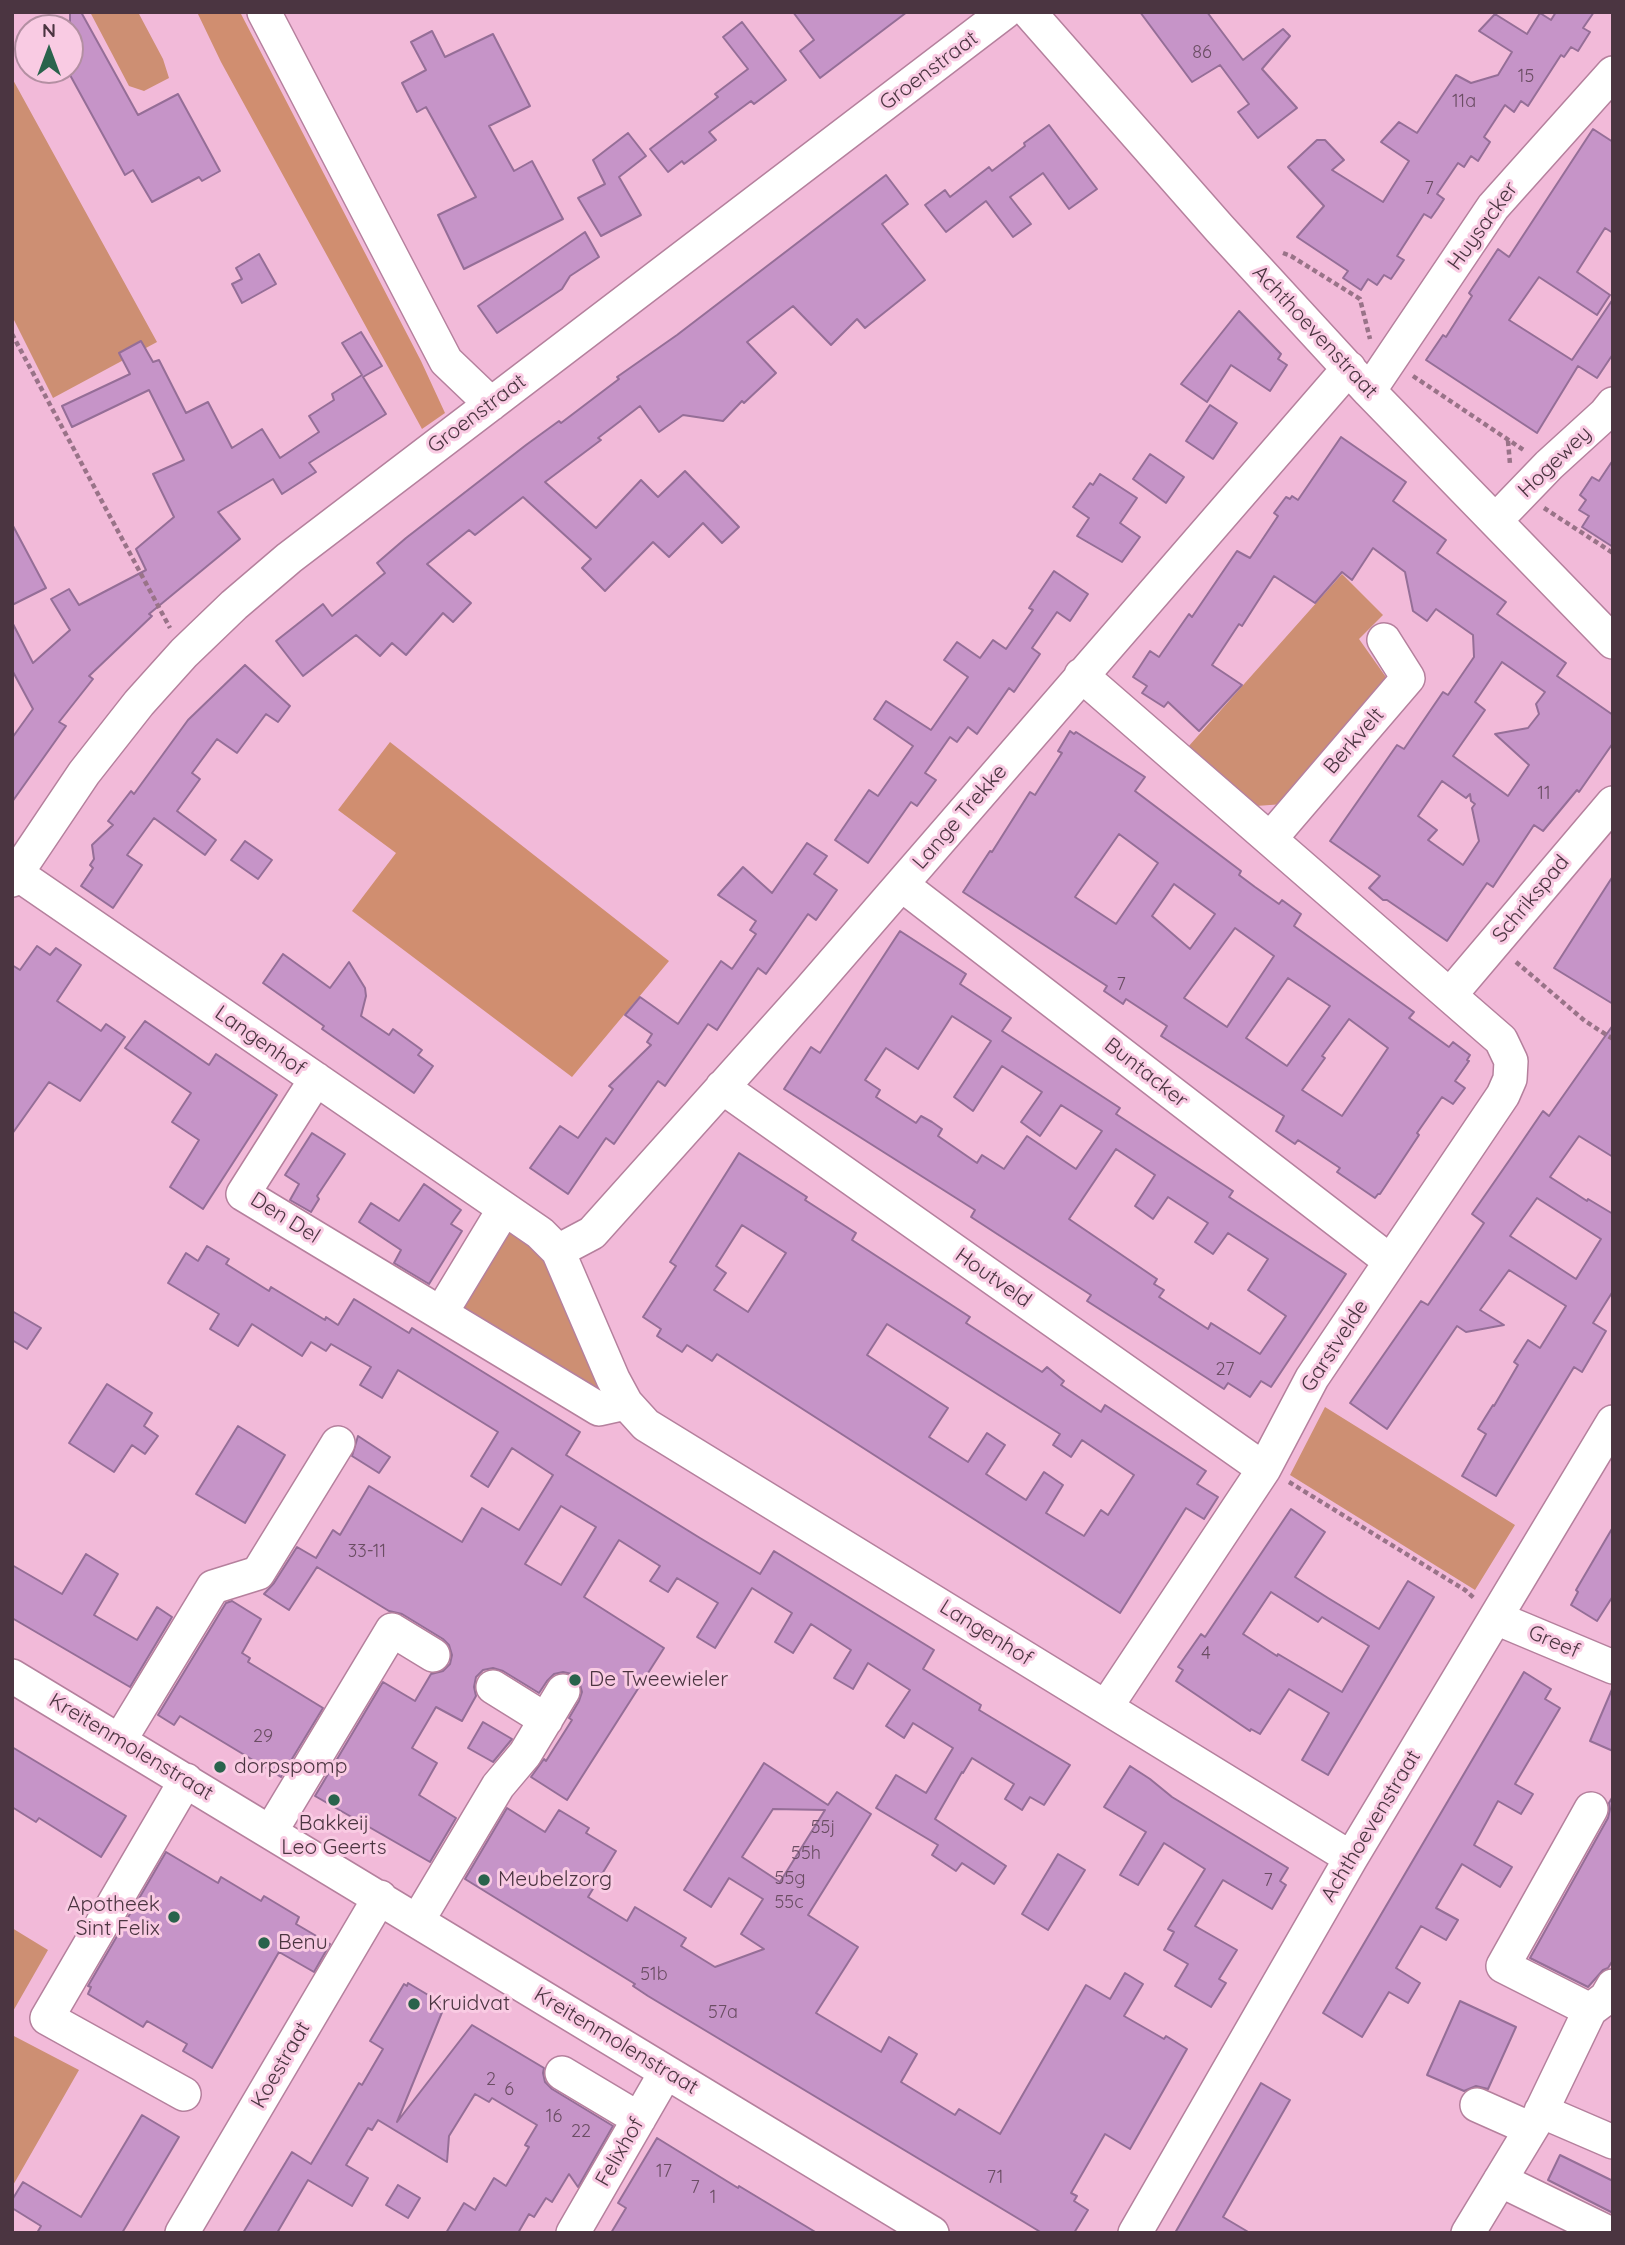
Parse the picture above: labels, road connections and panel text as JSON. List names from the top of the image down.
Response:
{
  "streets": {
    "street": [
      "Groenstraat",
      "Huysacker",
      "Achthoevenstraat",
      "Hogewey",
      "Berkvelt",
      "Lange Trekke",
      "Schrikspad",
      "Langenhof",
      "Buntacker",
      "Den Del",
      "Houtveld",
      "Garstvelde",
      "Greef",
      "Kreitenmolenstraat",
      "Koestraat",
      "Felixhof"
    ]
  },
  "crossings": [
    ["Groenstraat", "Langenhof"],
    ["Huysacker", "Achthoevenstraat"],
    ["Huysacker", "Lange Trekke"],
    ["Achthoevenstraat", "Hogewey"],
    ["Achthoevenstraat", "Lange Trekke"],
    ["Achthoevenstraat", "Langenhof"],
    ["Achthoevenstraat", "Greef"],
    ["Lange Trekke", "Langenhof"],
    ["Lange Trekke", "Buntacker"],
    ["Lange Trekke", "Houtveld"],
    ["Schrikspad", "Garstvelde"],
    ["Langenhof", "Den Del"],
    ["Langenhof", "Garstvelde"],
    ["Buntacker", "Garstvelde"],
    ["Houtveld", "Garstvelde"],
    ["Kreitenmolenstraat", "Koestraat"],
    ["Kreitenmolenstraat", "Felixhof"]
  ],
  "places": [
    "De Tweewieler",
    "dorpspomp",
    "Bakkeij Leo Geerts",
    "Meubelzorg",
    "Apotheek Sint Felix",
    "Benu",
    "Kruidvat"
  ],
  "house_numbers": [
    "86",
    "15",
    "11a",
    "7",
    "11",
    "7",
    "27",
    "33-11",
    "4",
    "29",
    "55j",
    "55h",
    "55g",
    "7",
    "55c",
    "51b",
    "57a",
    "2",
    "6",
    "16",
    "22",
    "17",
    "71",
    "7",
    "1"
  ],
  "north": "top"
}
